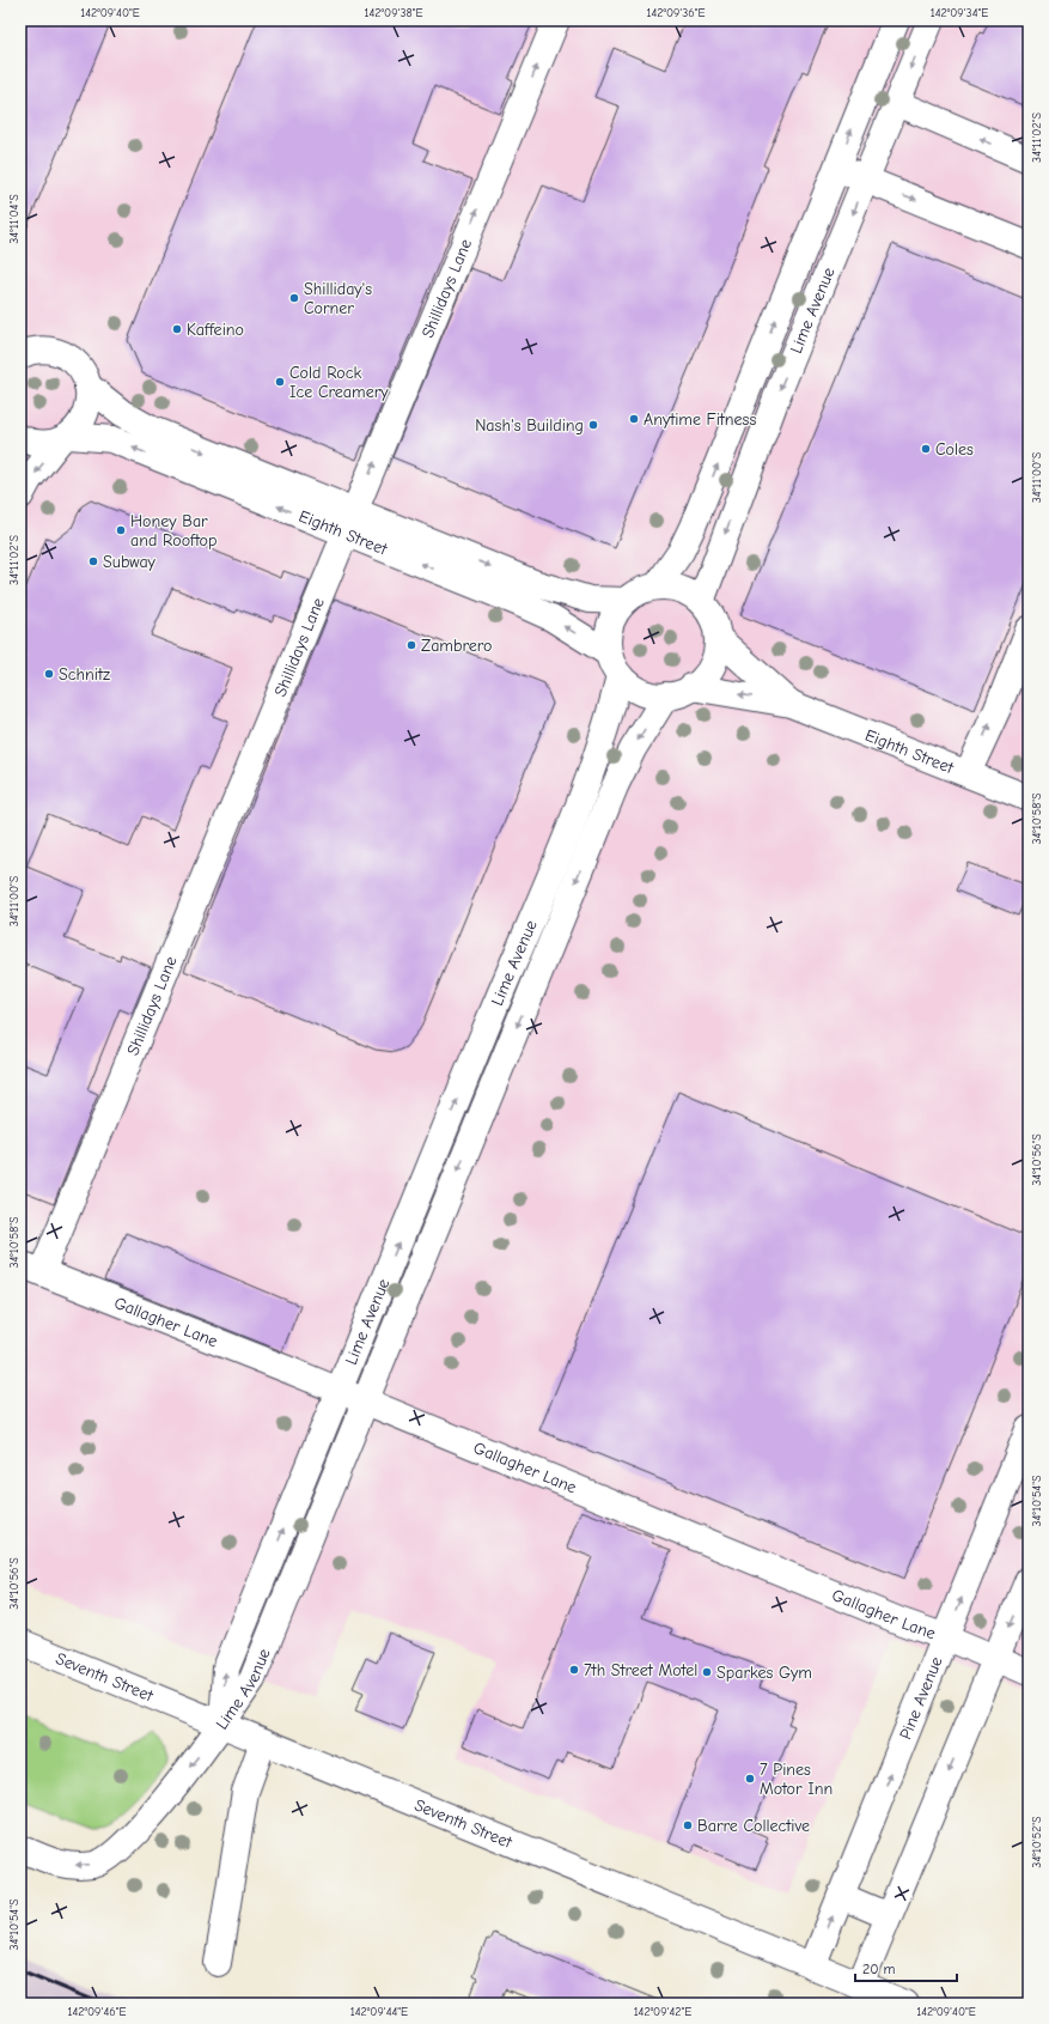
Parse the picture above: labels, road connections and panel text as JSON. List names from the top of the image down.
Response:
{
  "streets": {
    "street": [
      "Shillidays Lane",
      "Lime Avenue",
      "Eighth Street",
      "Gallagher Lane",
      "Seventh Street",
      "Pine Avenue"
    ]
  },
  "crossings": [
    ["Shillidays Lane", "Eighth Street"],
    ["Shillidays Lane", "Gallagher Lane"],
    ["Lime Avenue", "Eighth Street"],
    ["Lime Avenue", "Gallagher Lane"],
    ["Lime Avenue", "Seventh Street"],
    ["Gallagher Lane", "Pine Avenue"],
    ["Seventh Street", "Pine Avenue"]
  ],
  "one_way": ["Shillidays Lane"],
  "places": [
    "Shilliday's Corner",
    "Kaffeino",
    "Cold Rock Ice Creamery",
    "Anytime Fitness",
    "Nash's Building",
    "Coles",
    "Honey Bar and Rooftop",
    "Subway",
    "Zambrero",
    "Schnitz",
    "7th Street Motel",
    "Sparkes Gym",
    "7 Pines Motor Inn",
    "Barre Collective"
  ],
  "scale_bar": "20 m",
  "coordinates": [
    "142°09'40\"E",
    "142°09'38\"E",
    "142°09'36\"E",
    "142°09'34\"E",
    "34°11'02\"S",
    "34°11'04\"S",
    "34°11'00\"S",
    "34°10'58\"S",
    "34°10'56\"S",
    "34°10'54\"S",
    "34°10'52\"S",
    "142°09'46\"E",
    "142°09'44\"E",
    "142°09'42\"E"
  ]
}
